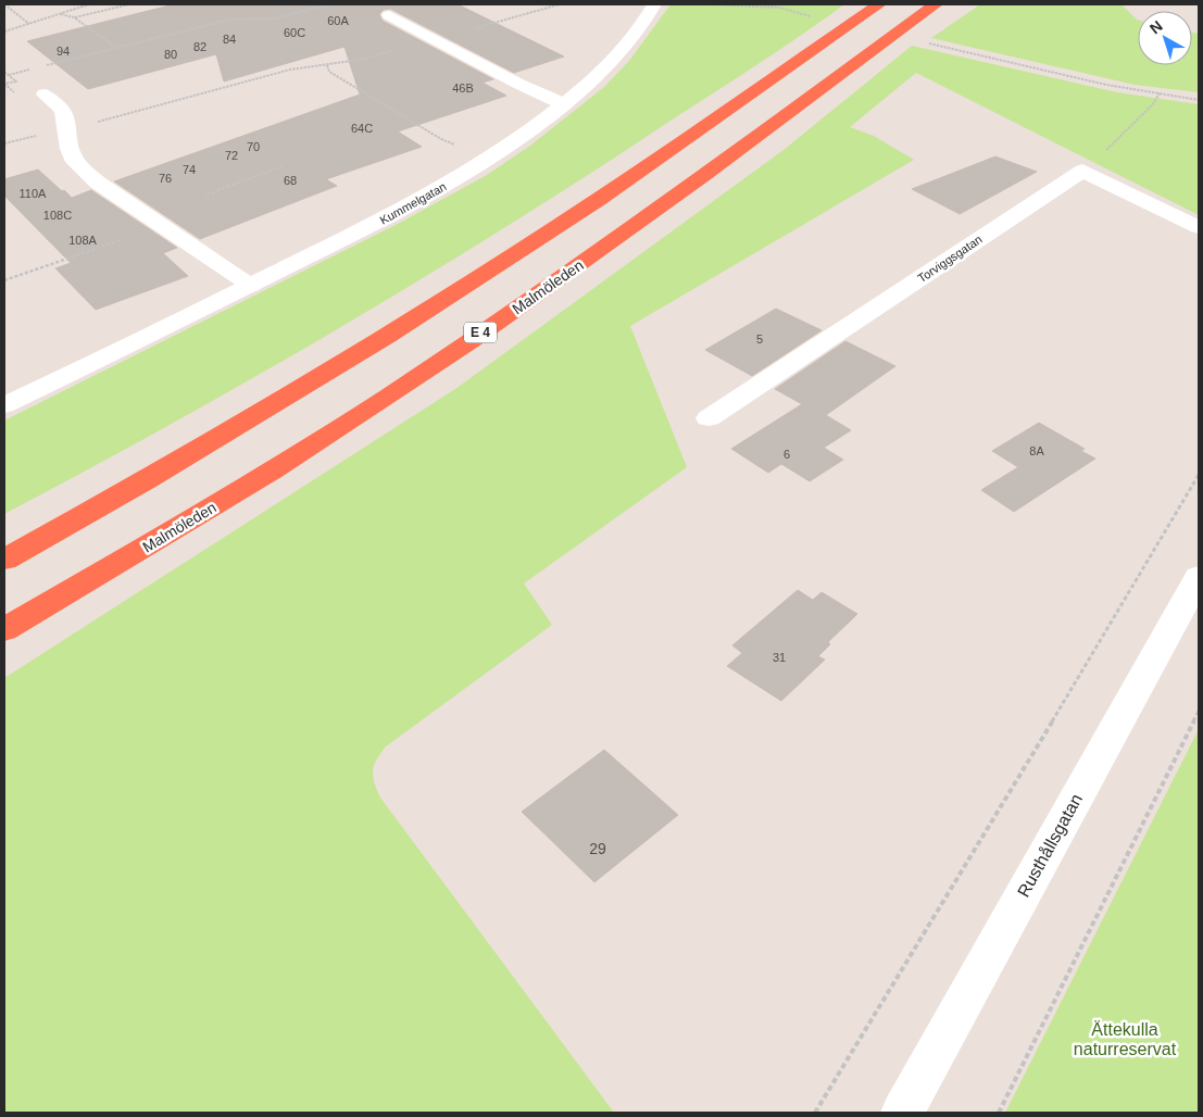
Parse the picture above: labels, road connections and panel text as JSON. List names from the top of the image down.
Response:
{
  "streets": {
    "highway": ["Malmöleden", "E 4"],
    "street": ["Kummelgatan", "Torviggsgatan", "Rusthållsgatan"]
  },
  "parks": ["Ättekulla naturreservat"],
  "house_numbers": [
    "60A",
    "60C",
    "84",
    "82",
    "94",
    "80",
    "46B",
    "64C",
    "70",
    "72",
    "74",
    "76",
    "68",
    "110A",
    "108C",
    "108A",
    "5",
    "8A",
    "6",
    "31",
    "29"
  ],
  "north": "top left"
}
